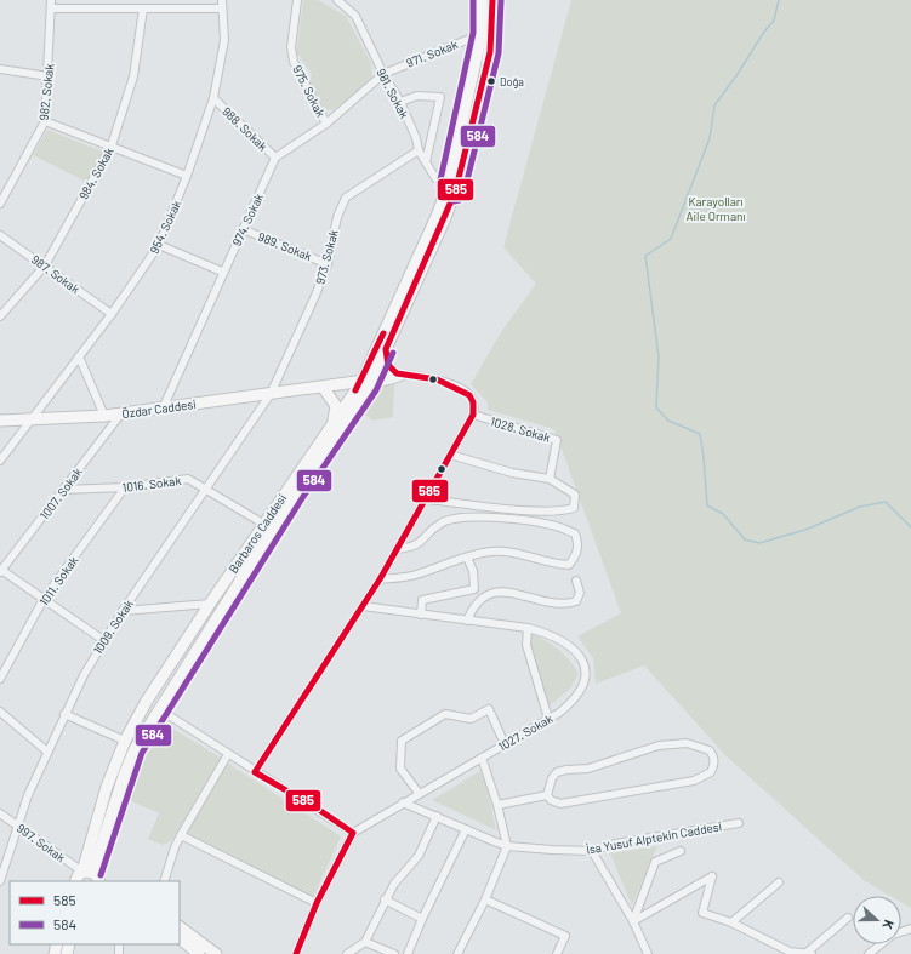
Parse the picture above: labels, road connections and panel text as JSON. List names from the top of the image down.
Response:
{
  "streets": {
    "main road": ["Özdar Caddesi", "Barbaros Caddesi"],
    "street": [
      "971. Sokak",
      "975. Sokak",
      "982. Sokak",
      "981. Sokak",
      "988. Sokak",
      "984. Sokak",
      "974. Sokak",
      "954. Sokak",
      "989. Sokak",
      "973. Sokak",
      "987. Sokak",
      "1028. Sokak",
      "1016. Sokak",
      "1007. Sokak",
      "1011. Sokak",
      "1009. Sokak",
      "1027. Sokak",
      "İsa Yusuf Alptekin Caddesi",
      "997. Sokak"
    ]
  },
  "crossings": [
    ["971. Sokak", "981. Sokak"],
    ["971. Sokak", "Barbaros Caddesi"],
    ["981. Sokak", "973. Sokak"],
    ["981. Sokak", "Barbaros Caddesi"],
    ["988. Sokak", "974. Sokak"],
    ["988. Sokak", "954. Sokak"],
    ["984. Sokak", "987. Sokak"],
    ["974. Sokak", "989. Sokak"],
    ["974. Sokak", "Özdar Caddesi"],
    ["954. Sokak", "987. Sokak"],
    ["954. Sokak", "Özdar Caddesi"],
    ["989. Sokak", "973. Sokak"],
    ["973. Sokak", "Özdar Caddesi"],
    ["973. Sokak", "1009. Sokak"],
    ["Özdar Caddesi", "1007. Sokak"],
    ["Özdar Caddesi", "Barbaros Caddesi"],
    ["Özdar Caddesi", "1009. Sokak"],
    ["1016. Sokak", "1007. Sokak"],
    ["1016. Sokak", "1011. Sokak"],
    ["1016. Sokak", "1009. Sokak"],
    ["Barbaros Caddesi", "997. Sokak"],
    ["1009. Sokak", "997. Sokak"],
    ["1027. Sokak", "İsa Yusuf Alptekin Caddesi"]
  ],
  "parks": ["Karayolları Aile Ormanı"],
  "places": ["Doğa"],
  "lines": ["transit line 585", "transit line 584"],
  "legend": ["585", "584"],
  "north": "right"
}
